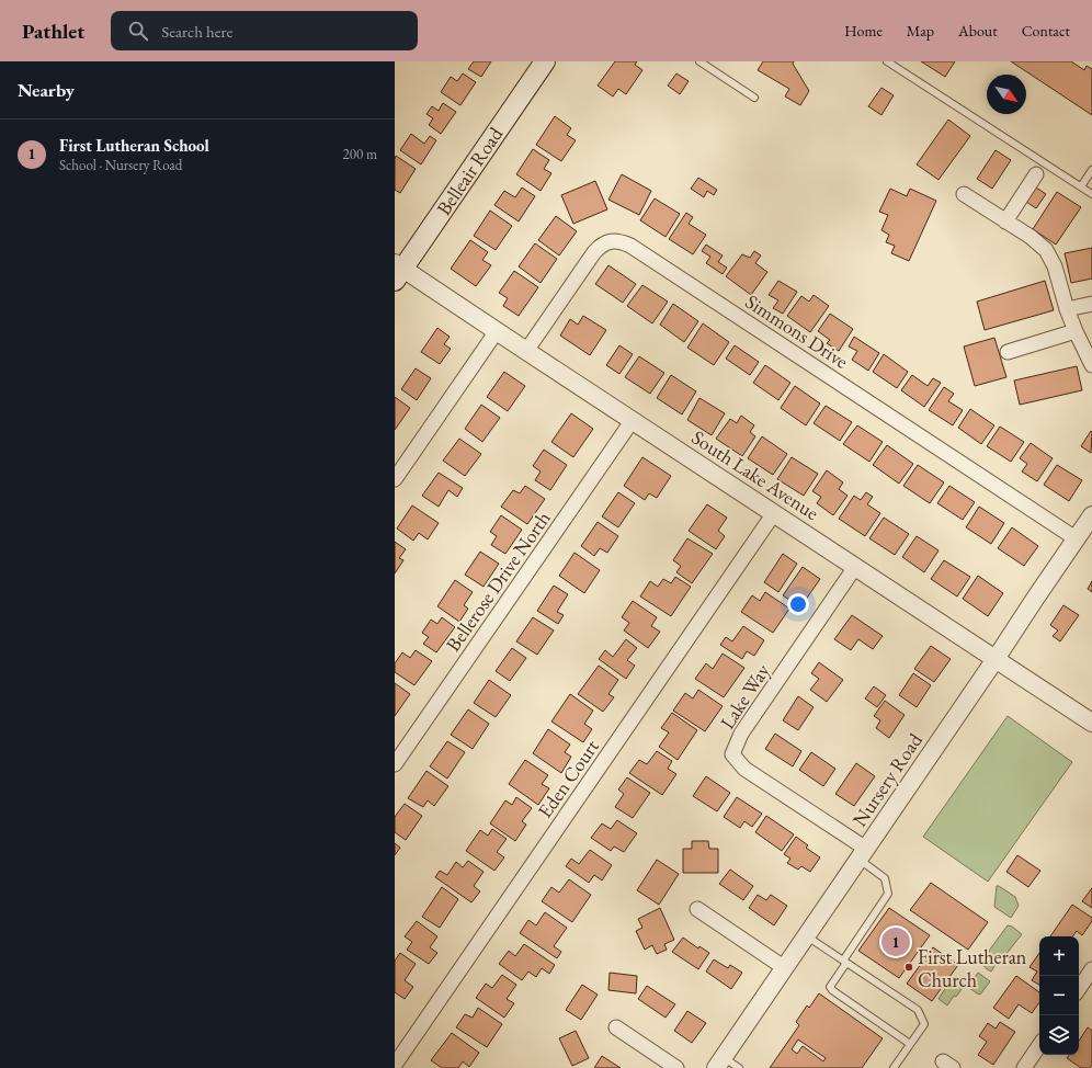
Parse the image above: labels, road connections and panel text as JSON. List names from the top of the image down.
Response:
{
  "streets": {
    "main road": ["Belleair Road"],
    "street": [
      "Simmons Drive",
      "South Lake Avenue",
      "Bellerose Drive North",
      "Lake Way",
      "Eden Court",
      "Nursery Road"
    ]
  },
  "crossings": [
    ["Belleair Road", "South Lake Avenue"],
    ["Simmons Drive", "South Lake Avenue"],
    ["Simmons Drive", "Nursery Road"],
    ["South Lake Avenue", "Bellerose Drive North"],
    ["South Lake Avenue", "Lake Way"],
    ["South Lake Avenue", "Eden Court"],
    ["South Lake Avenue", "Nursery Road"],
    ["Lake Way", "Nursery Road"]
  ],
  "places": ["First Lutheran Church"],
  "north": "bottom right",
  "page": {
    "header": "Pathlet",
    "search": "Search here",
    "nav": [
      "Home",
      "Map",
      "About",
      "Contact"
    ],
    "heading": "Nearby",
    "list": [
      {
        "mark": "1",
        "name": "First Lutheran School",
        "note": "School · Nursery Road",
        "value": "200 m"
      }
    ],
    "pins": "1",
    "map_buttons": ["+", "−"]
  }
}
